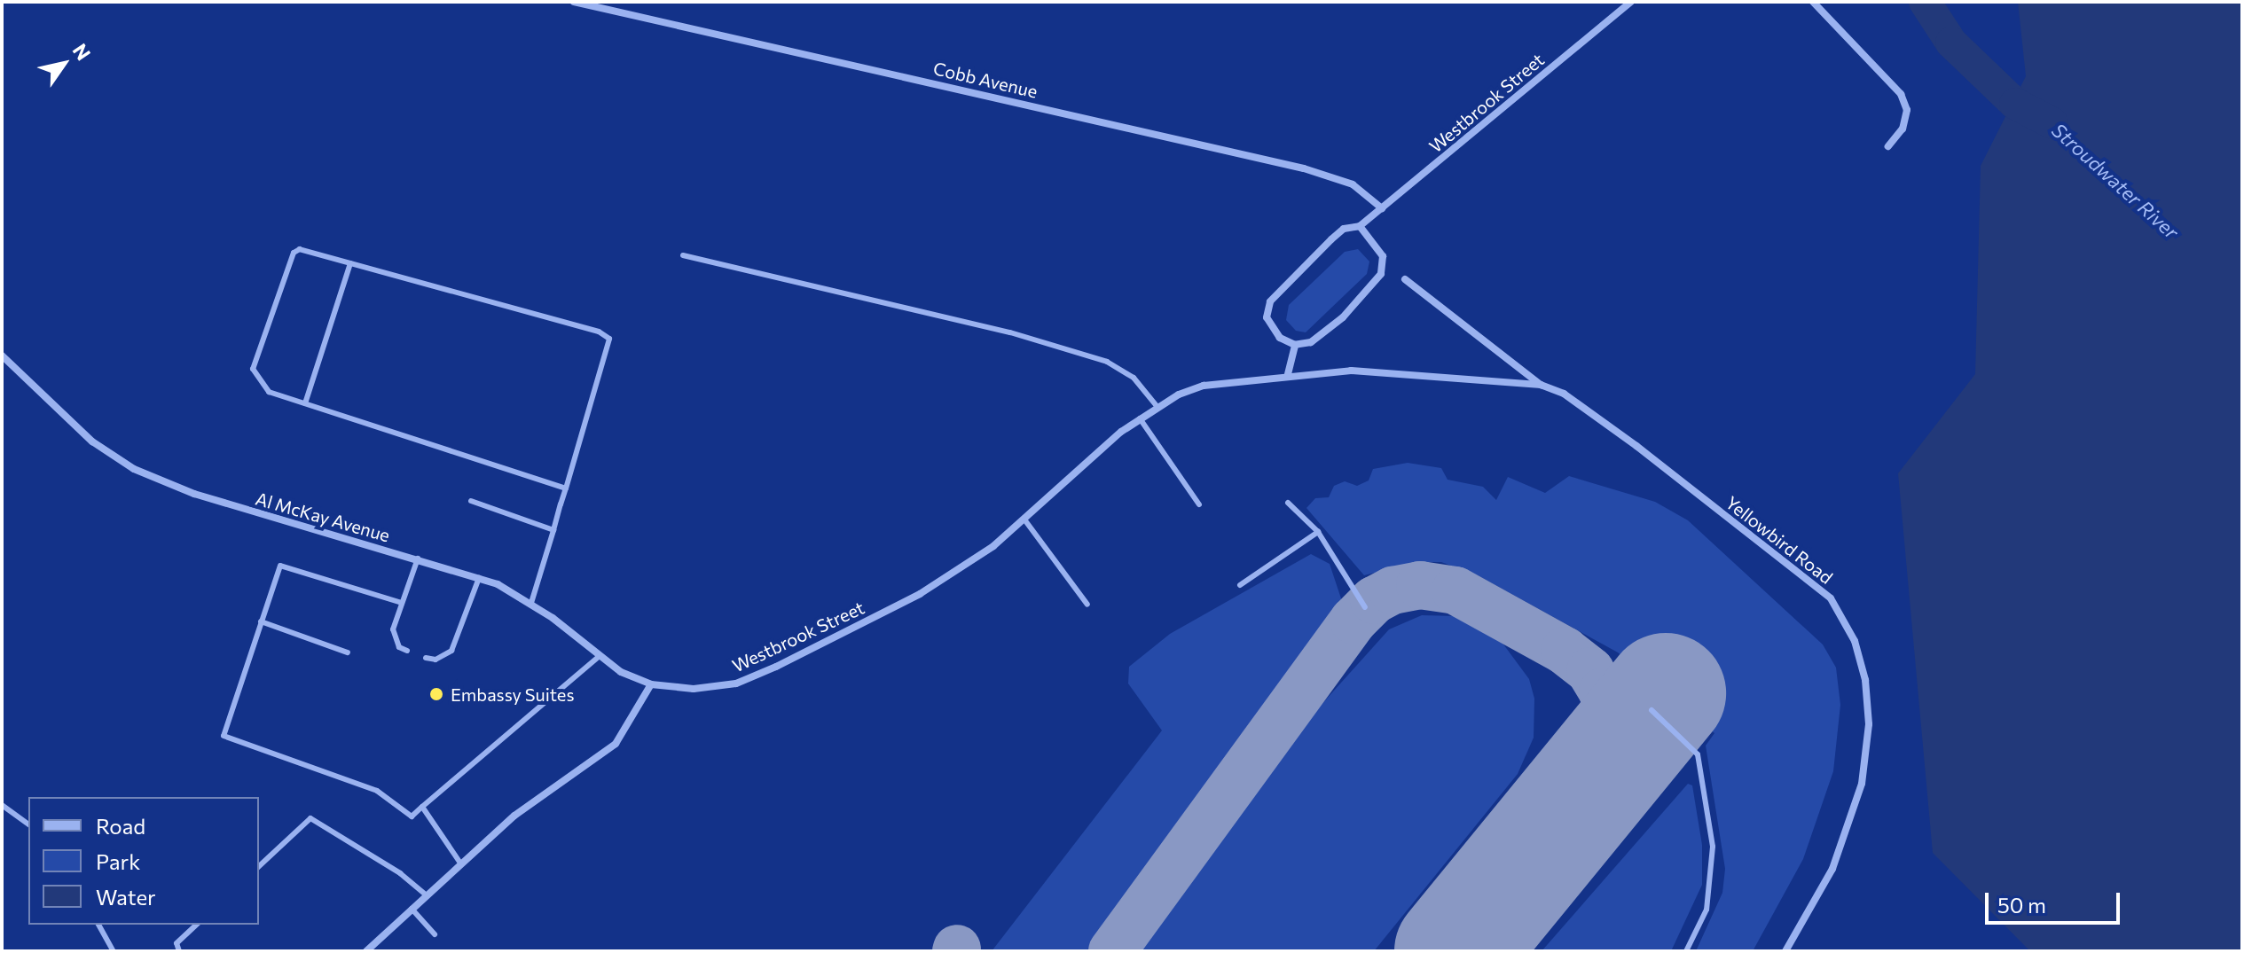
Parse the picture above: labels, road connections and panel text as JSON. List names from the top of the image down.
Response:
{
  "streets": {
    "street": [
      "Cobb Avenue",
      "Westbrook Street",
      "Al McKay Avenue",
      "Yellowbird Road"
    ]
  },
  "crossings": [
    ["Cobb Avenue", "Westbrook Street"],
    ["Westbrook Street", "Al McKay Avenue"],
    ["Westbrook Street", "Yellowbird Road"]
  ],
  "water": ["Stroudwater River"],
  "places": ["Embassy Suites"],
  "legend": ["Road", "Park", "Water"],
  "scale_bar": "50 m",
  "north": "top right"
}
